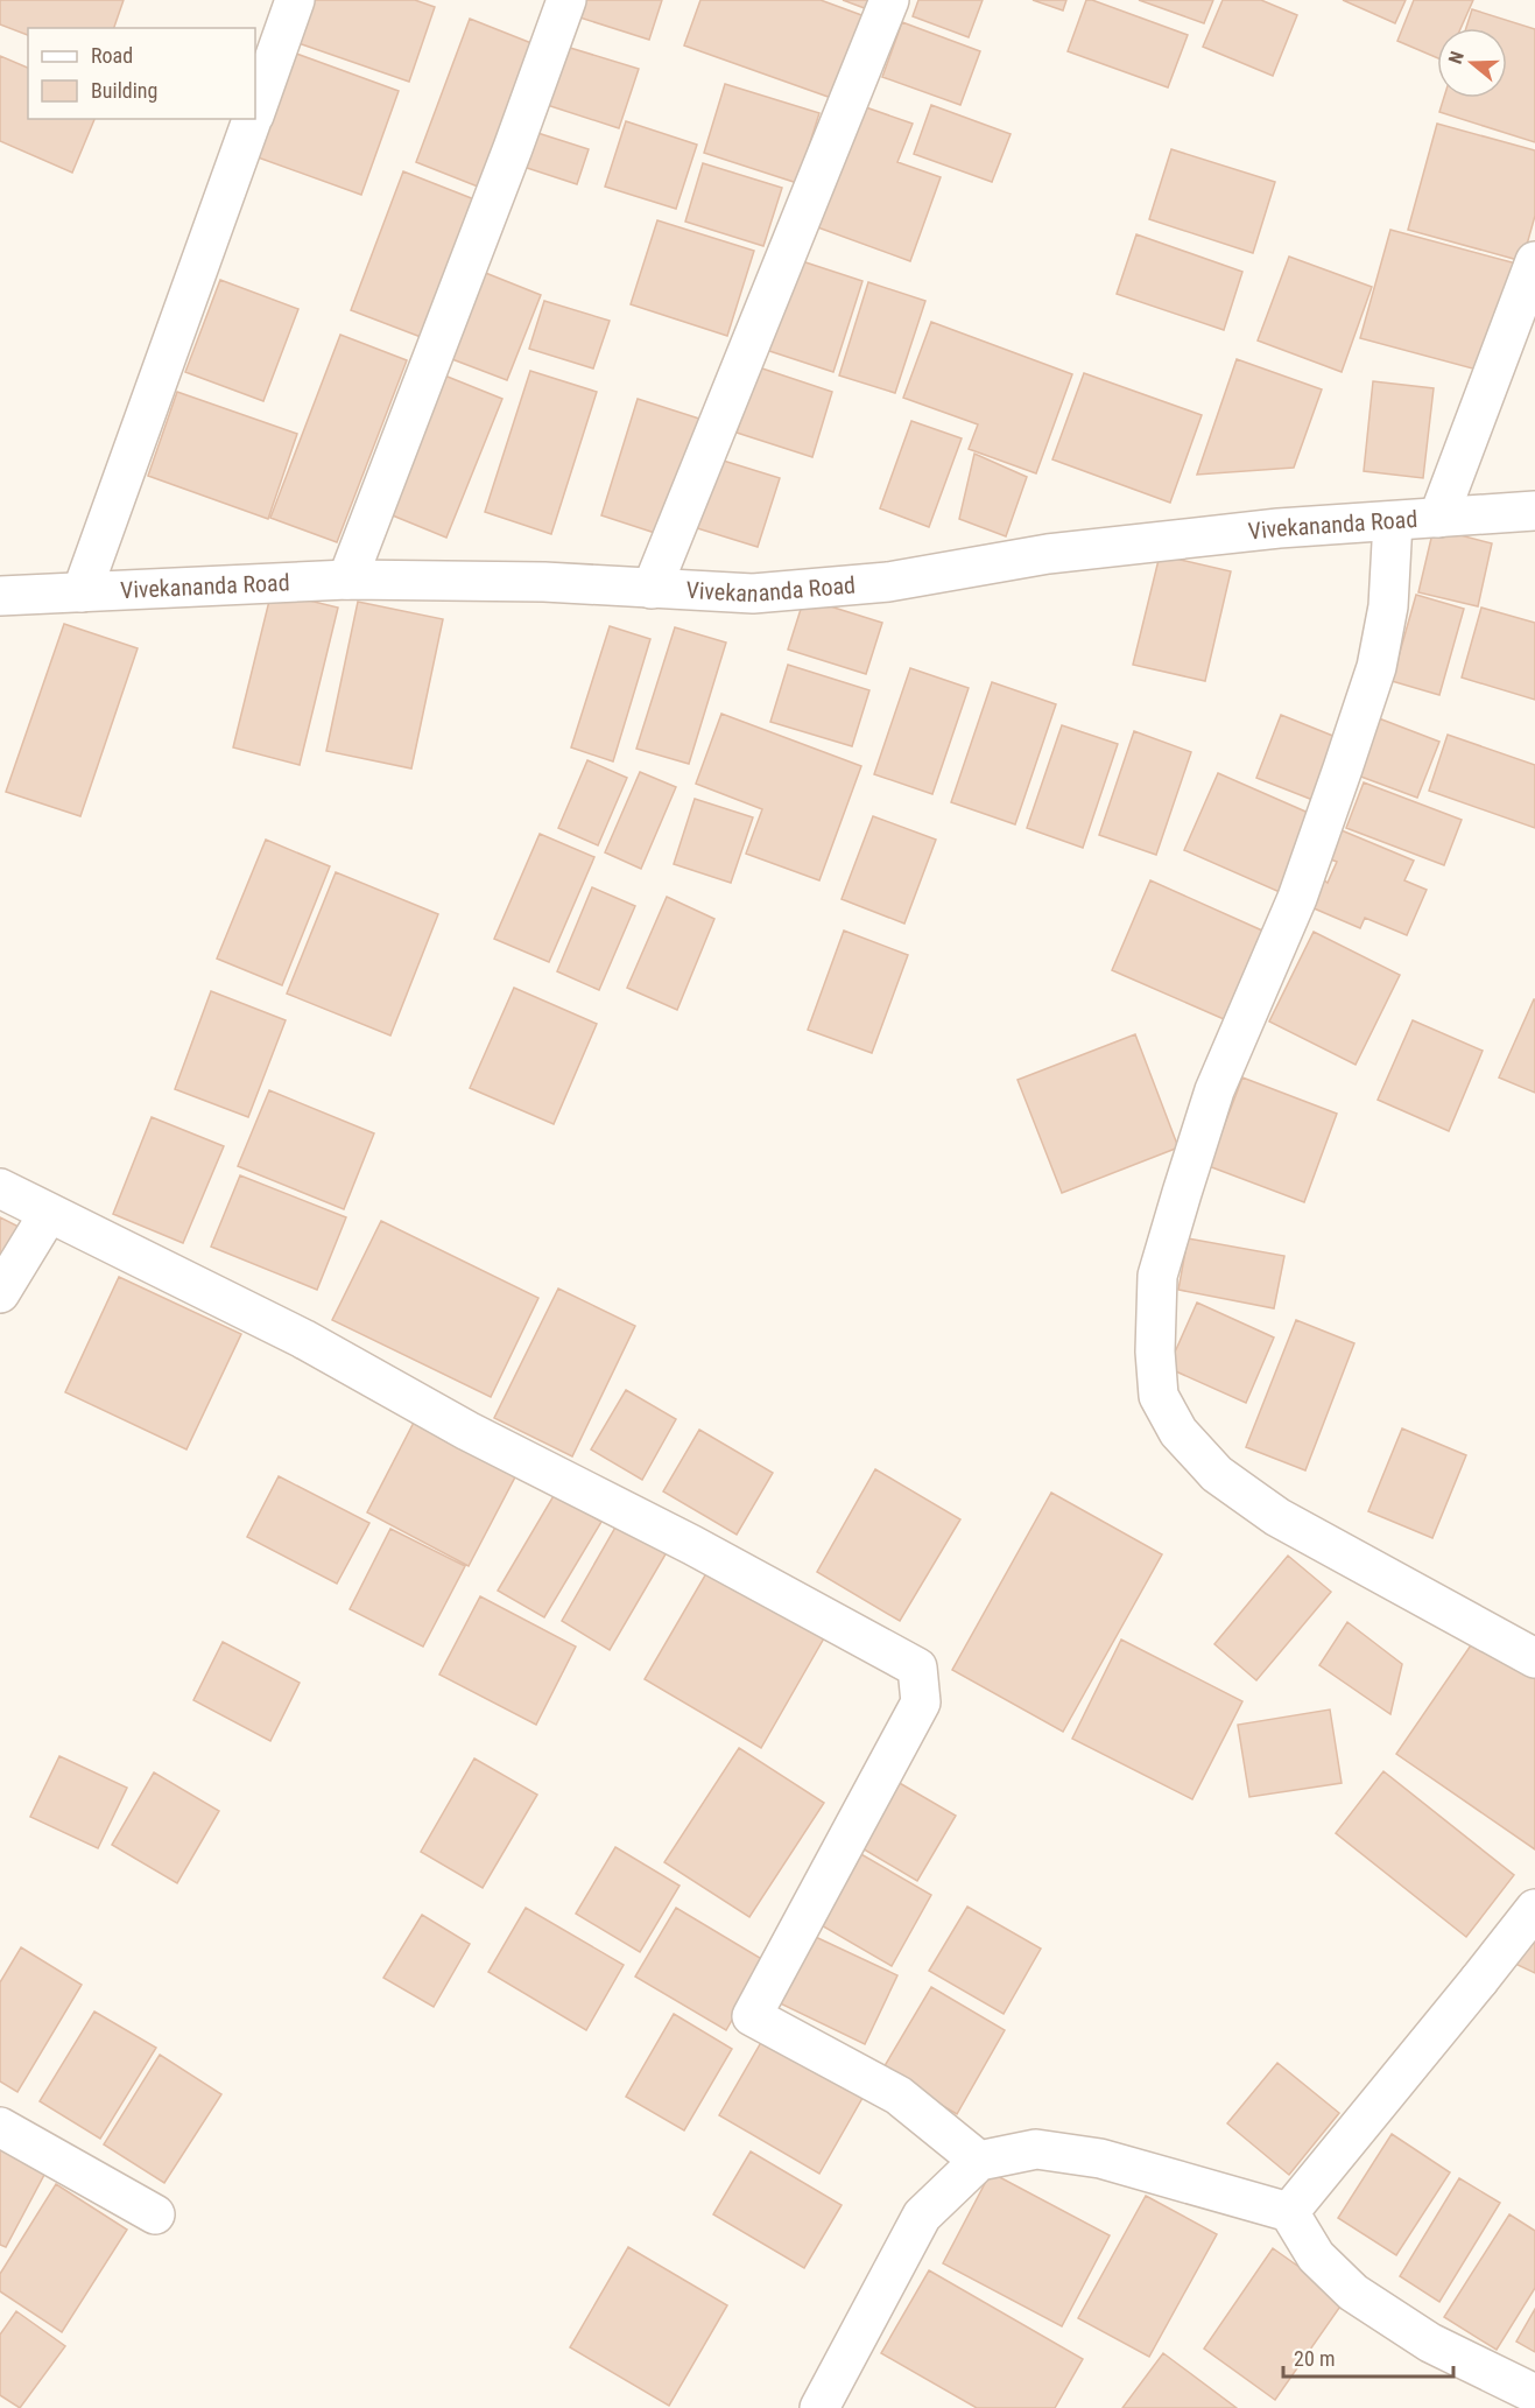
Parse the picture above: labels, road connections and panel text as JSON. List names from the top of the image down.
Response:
{
  "streets": {
    "street": ["Vivekananda Road"]
  },
  "legend": ["Road", "Building"],
  "scale_bar": "20 m",
  "north": "left"
}
